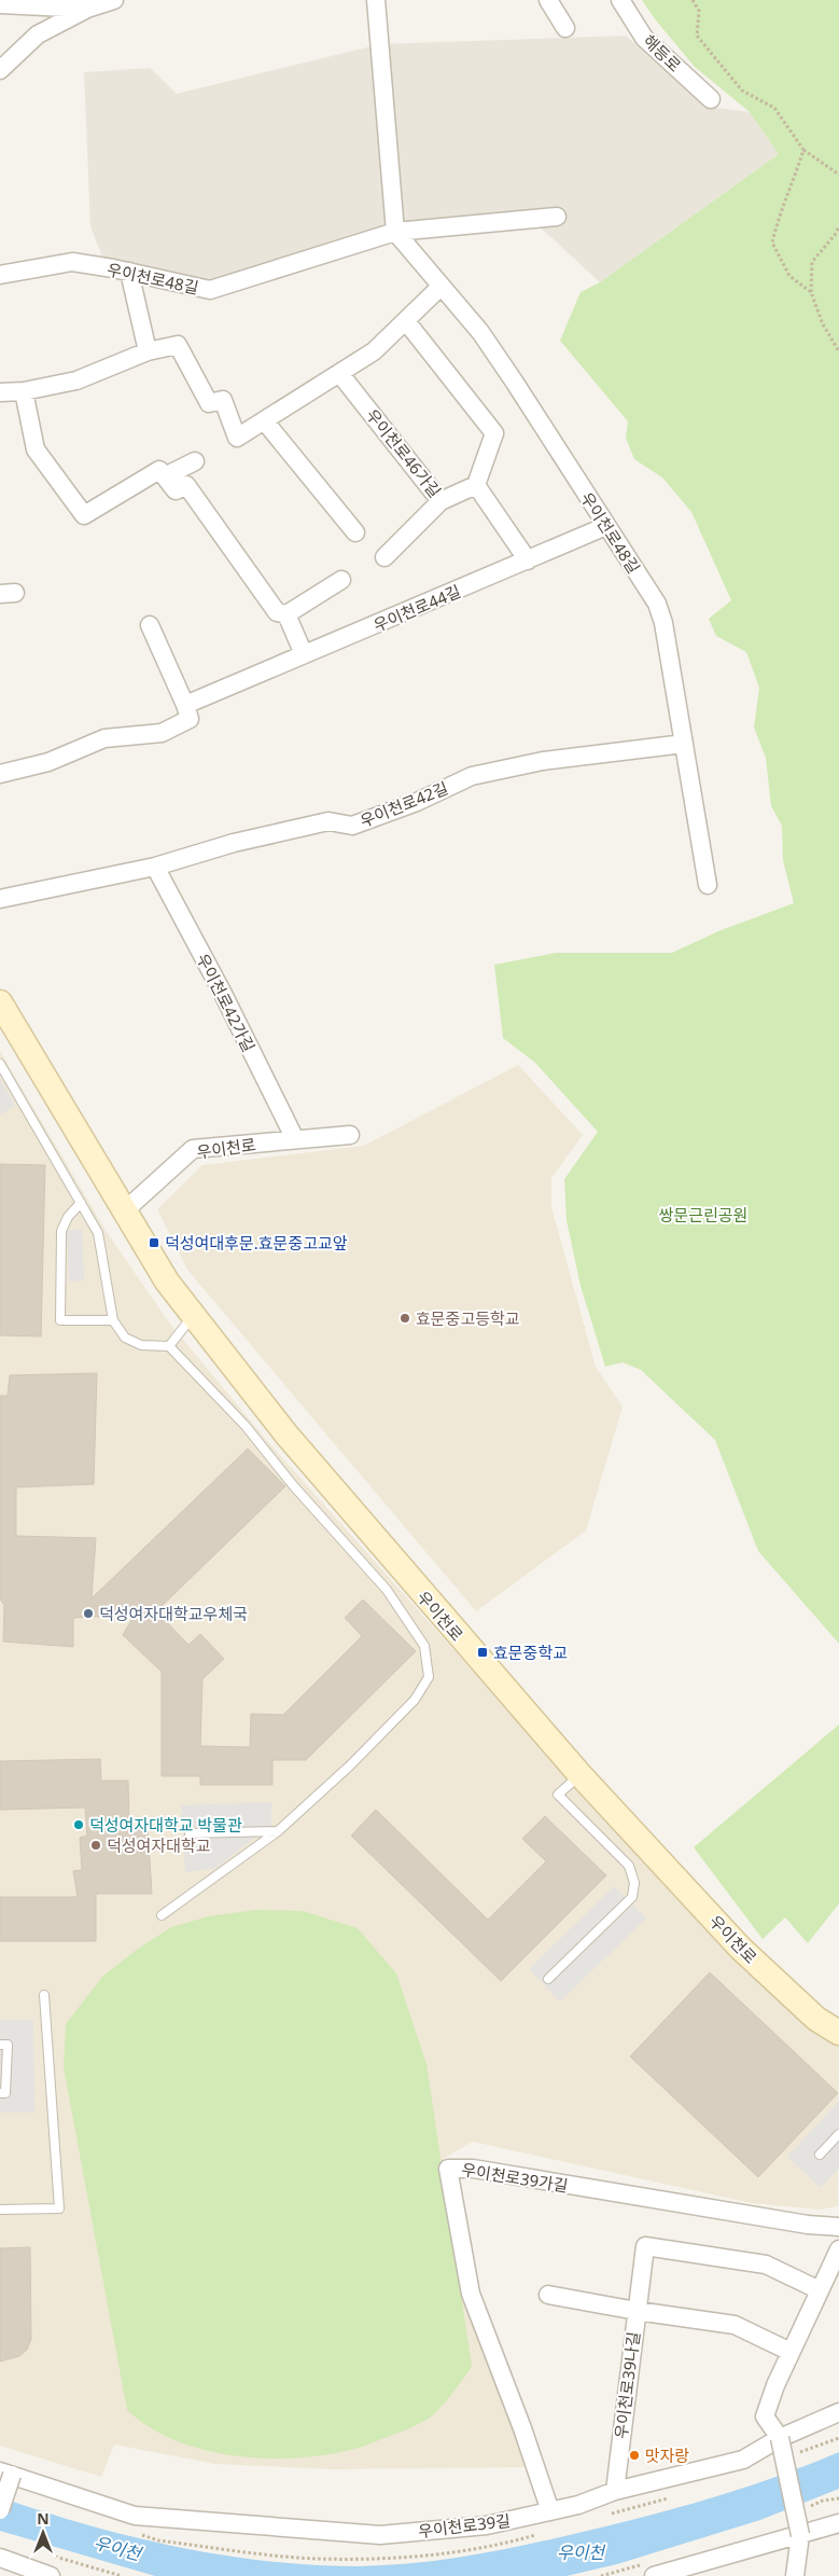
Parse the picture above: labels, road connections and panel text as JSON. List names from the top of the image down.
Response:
{
  "streets": {
    "street": [
      "해등로",
      "우이천로48길",
      "우이천로46가길",
      "우이천로44길",
      "우이천로42길",
      "우이천로42가길",
      "우이천로",
      "우이천로39가길",
      "우이천로39나길",
      "우이천로39길"
    ]
  },
  "crossings": [
    ["우이천로48길", "우이천로44길"],
    ["우이천로48길", "우이천로42길"],
    ["우이천로42길", "우이천로42가길"],
    ["우이천로42가길", "우이천로"],
    ["우이천로39가길", "우이천로39길"],
    ["우이천로39나길", "우이천로39길"]
  ],
  "water": ["우이천"],
  "parks": ["쌍문근린공원"],
  "places": {
    "transit": ["덕성여대후문.효문중고교앞", "효문중학교"],
    "other": [
      "효문중고등학교",
      "덕성여자대학교우체국",
      "덕성여자대학교 박물관",
      "덕성여자대학교",
      "맛자랑"
    ]
  },
  "north": "top"
}
